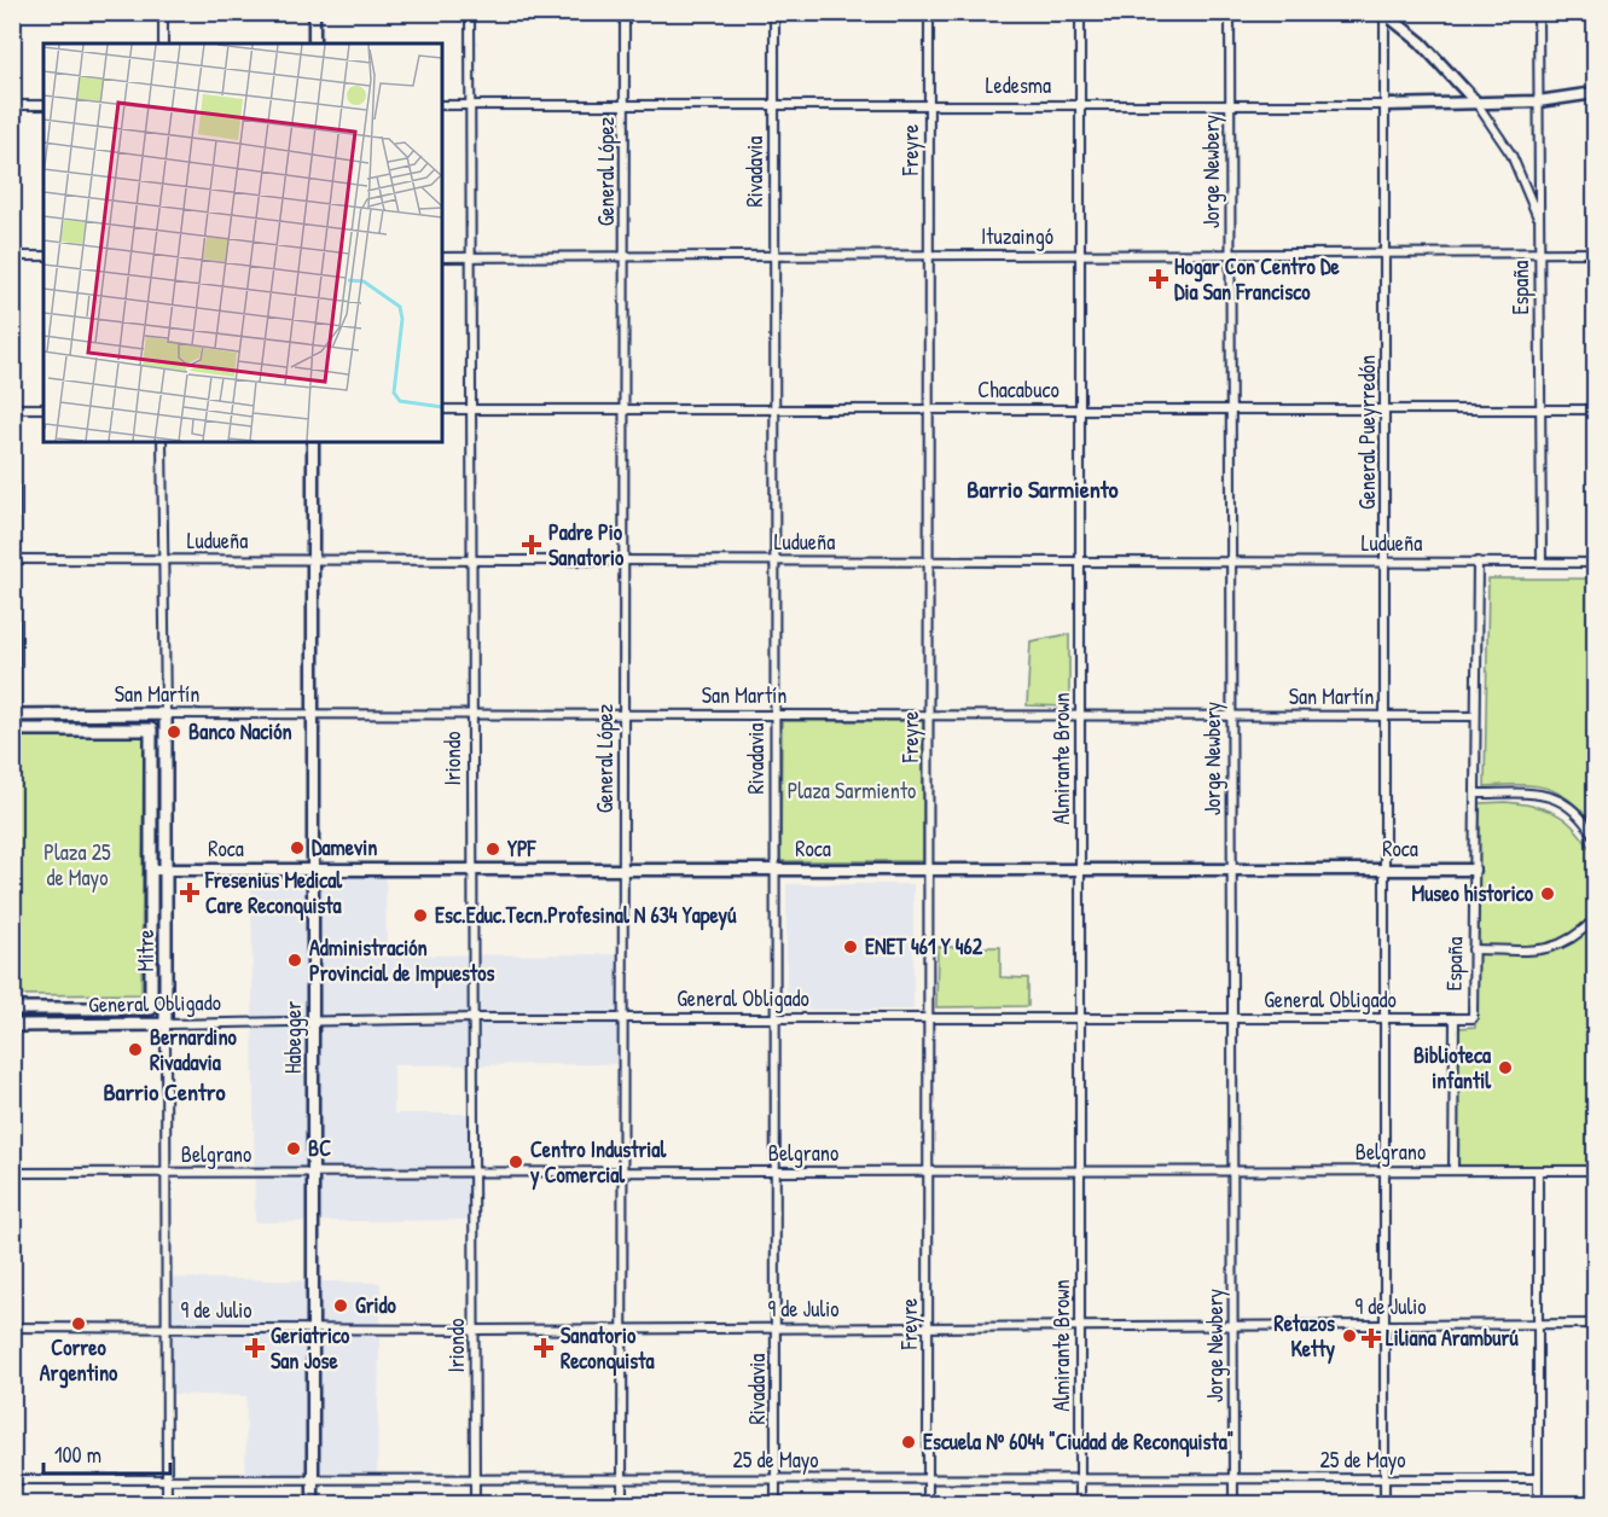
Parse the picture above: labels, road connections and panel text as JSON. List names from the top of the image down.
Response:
{
  "streets": {
    "main road": ["San Martín", "Mitre", "General Obligado"],
    "street": [
      "Ledesma",
      "Freyre",
      "General López",
      "Rivadavia",
      "Jorge Newbery",
      "Ituzaingó",
      "España",
      "Chacabuco",
      "General Pueyrredón",
      "Ludueña",
      "Iriondo",
      "Almirante Brown",
      "Roca",
      "Habegger",
      "Belgrano",
      "9 de Julio",
      "25 de Mayo"
    ]
  },
  "crossings": [
    ["Ledesma", "Freyre"],
    ["Ledesma", "General López"],
    ["Ledesma", "Rivadavia"],
    ["Ledesma", "Jorge Newbery"],
    ["Ledesma", "España"],
    ["Ledesma", "General Pueyrredón"],
    ["Ledesma", "Iriondo"],
    ["Ledesma", "Almirante Brown"],
    ["Freyre", "Ituzaingó"],
    ["Freyre", "Chacabuco"],
    ["Freyre", "Ludueña"],
    ["Freyre", "San Martín"],
    ["Freyre", "Roca"],
    ["Freyre", "General Obligado"],
    ["Freyre", "Belgrano"],
    ["Freyre", "9 de Julio"],
    ["Freyre", "25 de Mayo"],
    ["General López", "Ituzaingó"],
    ["General López", "Chacabuco"],
    ["General López", "Ludueña"],
    ["General López", "San Martín"],
    ["General López", "Roca"],
    ["General López", "General Obligado"],
    ["General López", "Belgrano"],
    ["General López", "9 de Julio"],
    ["General López", "25 de Mayo"],
    ["Rivadavia", "Ituzaingó"],
    ["Rivadavia", "Chacabuco"],
    ["Rivadavia", "Ludueña"],
    ["Rivadavia", "San Martín"],
    ["Rivadavia", "Roca"],
    ["Rivadavia", "General Obligado"],
    ["Rivadavia", "Belgrano"],
    ["Rivadavia", "9 de Julio"],
    ["Rivadavia", "25 de Mayo"],
    ["Jorge Newbery", "Ituzaingó"],
    ["Jorge Newbery", "Chacabuco"],
    ["Jorge Newbery", "Ludueña"],
    ["Jorge Newbery", "San Martín"],
    ["Jorge Newbery", "Roca"],
    ["Jorge Newbery", "General Obligado"],
    ["Jorge Newbery", "Belgrano"],
    ["Jorge Newbery", "9 de Julio"],
    ["Jorge Newbery", "25 de Mayo"],
    ["Ituzaingó", "España"],
    ["Ituzaingó", "General Pueyrredón"],
    ["Ituzaingó", "Iriondo"],
    ["Ituzaingó", "Almirante Brown"],
    ["España", "Chacabuco"],
    ["España", "Ludueña"],
    ["España", "San Martín"],
    ["España", "Roca"],
    ["España", "General Obligado"],
    ["España", "Belgrano"],
    ["Chacabuco", "General Pueyrredón"],
    ["Chacabuco", "Iriondo"],
    ["Chacabuco", "Almirante Brown"],
    ["General Pueyrredón", "Ludueña"],
    ["General Pueyrredón", "San Martín"],
    ["General Pueyrredón", "Roca"],
    ["General Pueyrredón", "General Obligado"],
    ["General Pueyrredón", "Belgrano"],
    ["General Pueyrredón", "9 de Julio"],
    ["General Pueyrredón", "25 de Mayo"],
    ["Ludueña", "Iriondo"],
    ["Ludueña", "Almirante Brown"],
    ["Ludueña", "Mitre"],
    ["Ludueña", "Habegger"],
    ["San Martín", "Iriondo"],
    ["San Martín", "Almirante Brown"],
    ["San Martín", "Mitre"],
    ["San Martín", "Habegger"],
    ["Iriondo", "Roca"],
    ["Iriondo", "General Obligado"],
    ["Iriondo", "Belgrano"],
    ["Iriondo", "9 de Julio"],
    ["Iriondo", "25 de Mayo"],
    ["Almirante Brown", "Roca"],
    ["Almirante Brown", "General Obligado"],
    ["Almirante Brown", "Belgrano"],
    ["Almirante Brown", "9 de Julio"],
    ["Almirante Brown", "25 de Mayo"],
    ["Roca", "Mitre"],
    ["Roca", "Habegger"],
    ["Mitre", "General Obligado"],
    ["Mitre", "Belgrano"],
    ["Mitre", "9 de Julio"],
    ["Mitre", "25 de Mayo"],
    ["General Obligado", "Habegger"],
    ["Habegger", "Belgrano"],
    ["Habegger", "9 de Julio"],
    ["Habegger", "25 de Mayo"]
  ],
  "districts": ["Barrio Sarmiento", "Barrio Centro"],
  "parks": ["Plaza Sarmiento", "Plaza 25 de Mayo"],
  "places": {
    "health": [
      "Hogar Con Centro De Dia San Francisco",
      "Padre Pio Sanatorio",
      "Fresenius Medical Care Reconquista",
      "Liliana Aramburú",
      "Geriatrico San Jose",
      "Sanatorio Reconquista"
    ],
    "other": [
      "Banco Nación",
      "Damevin",
      "YPF",
      "Museo historico",
      "Esc.Educ.Tecn.Profesinal N 634 Yapeyú",
      "ENET 461 Y 462",
      "Administración Provincial de Impuestos",
      "Bernardino Rivadavia",
      "Biblioteca infantil",
      "BC",
      "Centro Industrial y Comercial",
      "Grido",
      "Correo Argentino",
      "Retazos Ketty",
      "Escuela Nº 6044 \"Ciudad de Reconquista\""
    ]
  },
  "scale_bar": "100 m"
}
